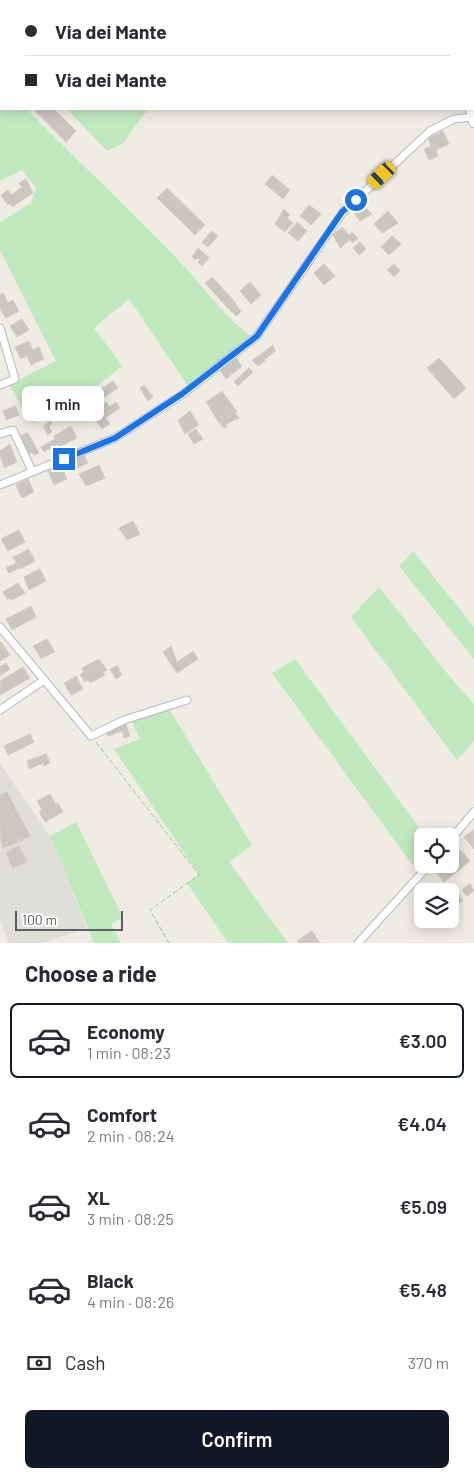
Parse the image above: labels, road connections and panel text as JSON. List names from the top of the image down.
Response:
{
  "scale_bar": "100 m",
  "page": {
    "banner": ["Via dei Mante", "Via dei Mante"],
    "bubble": "1 min",
    "scale": "100 m",
    "heading": "Choose a ride",
    "list": [
      {
        "name": "Economy",
        "note": "1 min · 08:23",
        "value": "€3.00"
      },
      {
        "name": "Comfort",
        "note": "2 min · 08:24",
        "value": "€4.04"
      },
      {
        "name": "XL",
        "note": "3 min · 08:25",
        "value": "€5.09"
      },
      {
        "name": "Black",
        "note": "4 min · 08:26",
        "value": "€5.48"
      }
    ],
    "pay": ["Cash", "370 m"],
    "buttons": "Confirm"
  }
}
